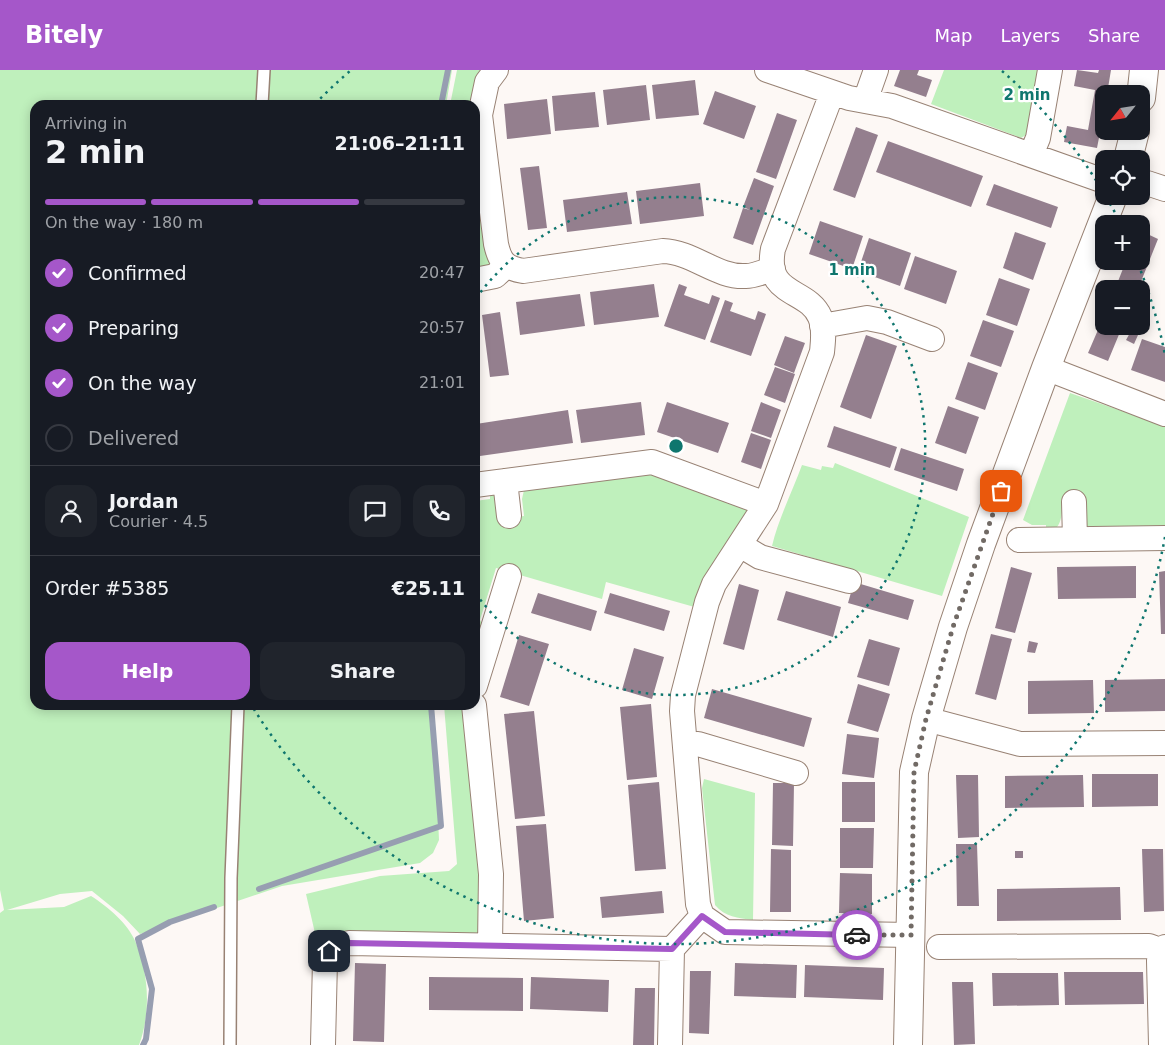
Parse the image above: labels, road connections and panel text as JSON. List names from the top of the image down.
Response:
{
  "north": "bottom left",
  "page": {
    "header": "Bitely",
    "nav": ["Map", "Layers", "Share"],
    "map_buttons": ["+", "−"],
    "heading": ["2 min", "Arriving in", "21:06–21:11"],
    "panel": [
      "Jordan",
      "Courier · 4.5",
      "Order #5385",
      "€25.11"
    ],
    "bar": "On the way · 180 m",
    "list": [
      ["Confirmed", "20:47"],
      ["Preparing", "20:57"],
      ["On the way", "21:01"],
      "Delivered"
    ],
    "buttons": ["Help", "Share"]
  },
  "rings": ["2 min", "1 min"]
}
